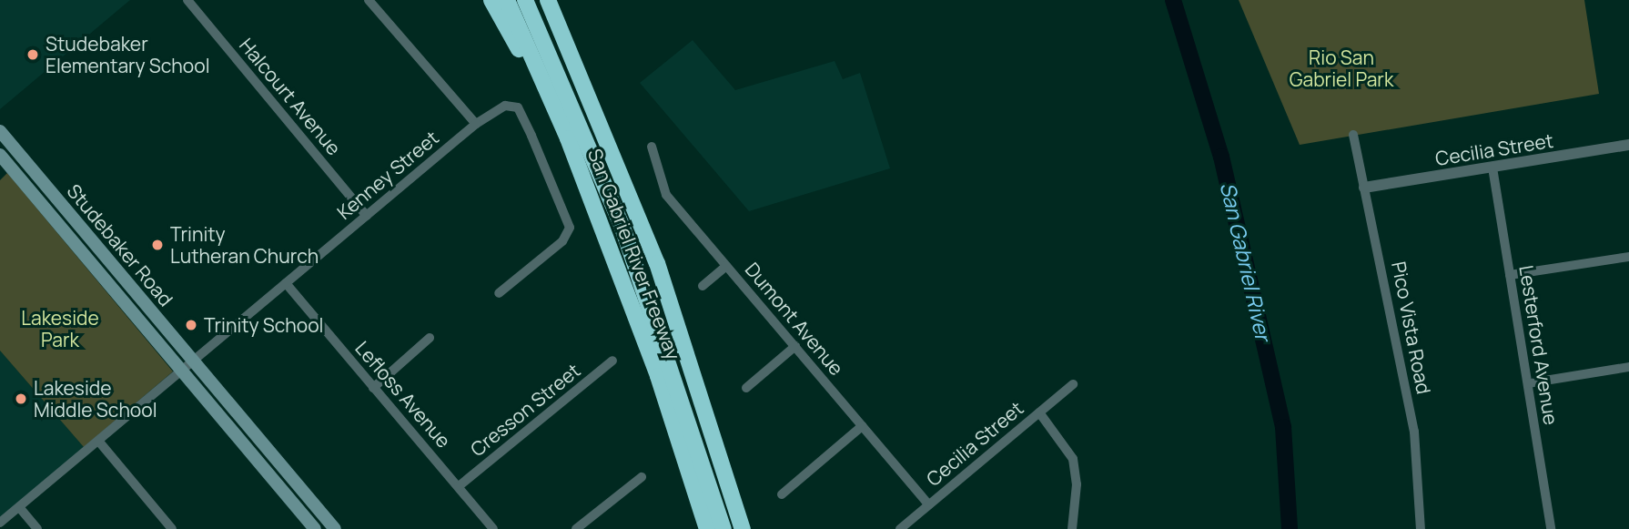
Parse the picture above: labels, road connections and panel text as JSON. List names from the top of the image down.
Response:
{
  "streets": {
    "highway": ["San Gabriel River Freeway"],
    "main road": ["Studebaker Road"],
    "street": [
      "Halcourt Avenue",
      "Cecilia Street",
      "Kenney Street",
      "Dumont Avenue",
      "Pico Vista Road",
      "Lesterford Avenue",
      "Lefloss Avenue",
      "Cresson Street"
    ]
  },
  "crossings": [
    ["Halcourt Avenue", "Kenney Street"],
    ["Cecilia Street", "Dumont Avenue"],
    ["Cecilia Street", "Pico Vista Road"],
    ["Cecilia Street", "Lesterford Avenue"],
    ["Kenney Street", "Studebaker Road"],
    ["Kenney Street", "Lefloss Avenue"],
    ["Lefloss Avenue", "Cresson Street"]
  ],
  "water": ["San Gabriel River"],
  "parks": ["Rio San Gabriel Park", "Lakeside Park"],
  "places": [
    "Studebaker Elementary School",
    "Trinity Lutheran Church",
    "Trinity School",
    "Lakeside Middle School"
  ]
}
